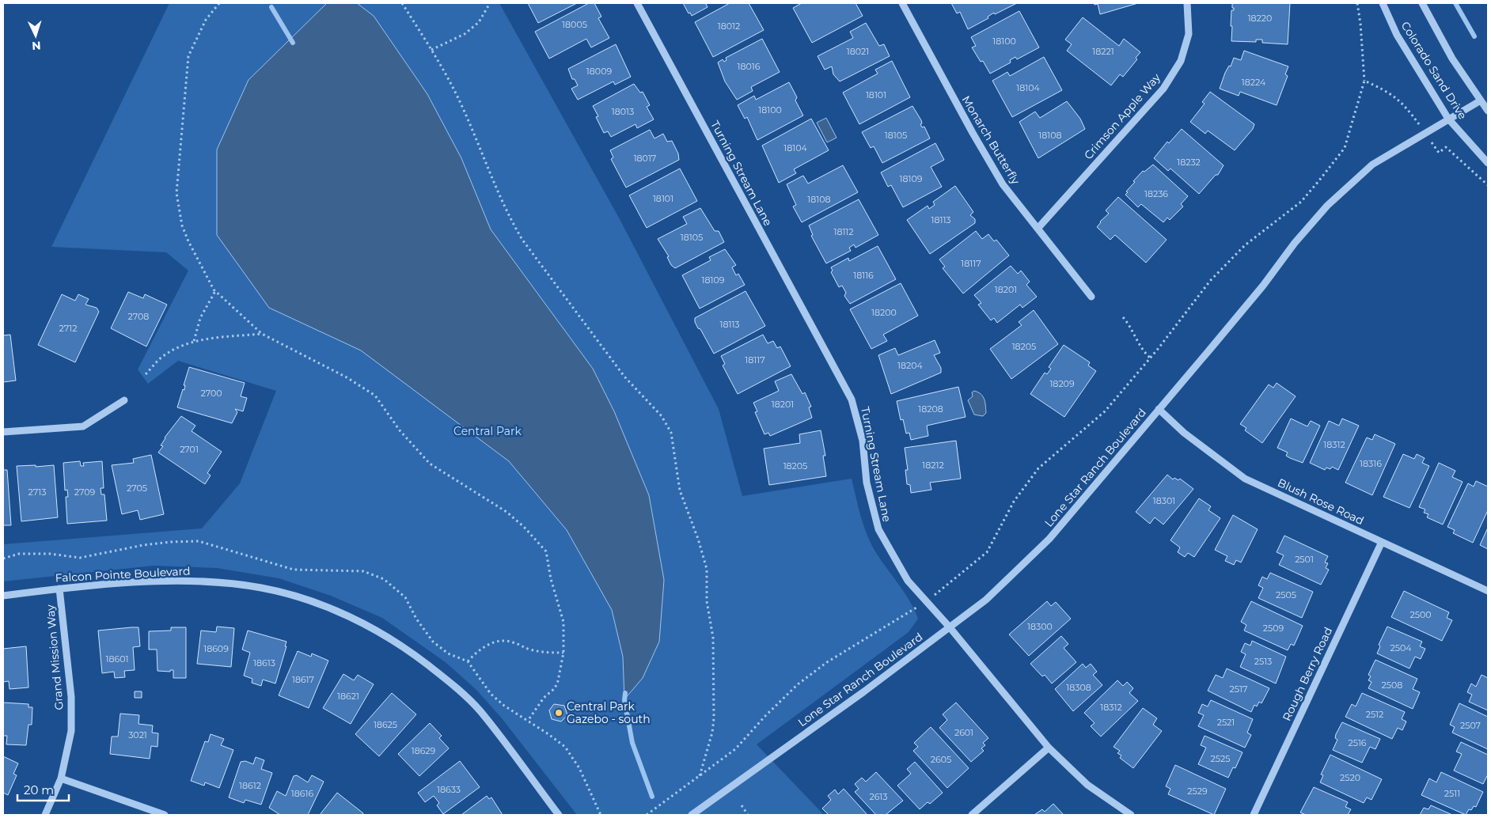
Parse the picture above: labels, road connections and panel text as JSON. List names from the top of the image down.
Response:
{
  "streets": {
    "street": [
      "Colorado Sand Drive",
      "Crimson Apple Way",
      "Monarch Butterfly",
      "Turning Stream Lane",
      "Lone Star Ranch Boulevard",
      "Blush Rose Road",
      "Falcon Pointe Boulevard",
      "Grand Mission Way",
      "Rough Berry Road"
    ]
  },
  "crossings": [
    ["Colorado Sand Drive", "Lone Star Ranch Boulevard"],
    ["Crimson Apple Way", "Monarch Butterfly"],
    ["Turning Stream Lane", "Lone Star Ranch Boulevard"],
    ["Lone Star Ranch Boulevard", "Blush Rose Road"],
    ["Blush Rose Road", "Rough Berry Road"],
    ["Falcon Pointe Boulevard", "Grand Mission Way"]
  ],
  "parks": ["Central Park"],
  "places": ["Central Park Gazebo - south"],
  "house_numbers": [
    "18220",
    "18005",
    "18012",
    "18100",
    "18021",
    "18221",
    "18016",
    "18009",
    "18224",
    "18104",
    "18101",
    "18100",
    "18013",
    "18105",
    "18108",
    "18104",
    "18017",
    "18232",
    "18109",
    "18236",
    "18101",
    "18108",
    "18113",
    "18112",
    "18105",
    "18117",
    "18116",
    "18109",
    "18201",
    "18200",
    "2708",
    "18113",
    "2712",
    "18205",
    "18117",
    "18204",
    "18209",
    "2700",
    "18201",
    "18208",
    "18312",
    "2701",
    "18316",
    "18212",
    "18205",
    "2705",
    "2713",
    "2709",
    "18301",
    "2501",
    "2505",
    "2500",
    "18300",
    "2509",
    "2504",
    "18609",
    "18601",
    "2513",
    "18613",
    "18617",
    "2508",
    "18308",
    "2517",
    "18621",
    "18312",
    "2512",
    "2521",
    "18625",
    "2507",
    "2601",
    "3021",
    "2516",
    "18629",
    "2525",
    "2605",
    "2520",
    "18612",
    "18633",
    "2529",
    "18616",
    "2511",
    "2613"
  ],
  "scale_bar": "20 m",
  "north": "bottom"
}
